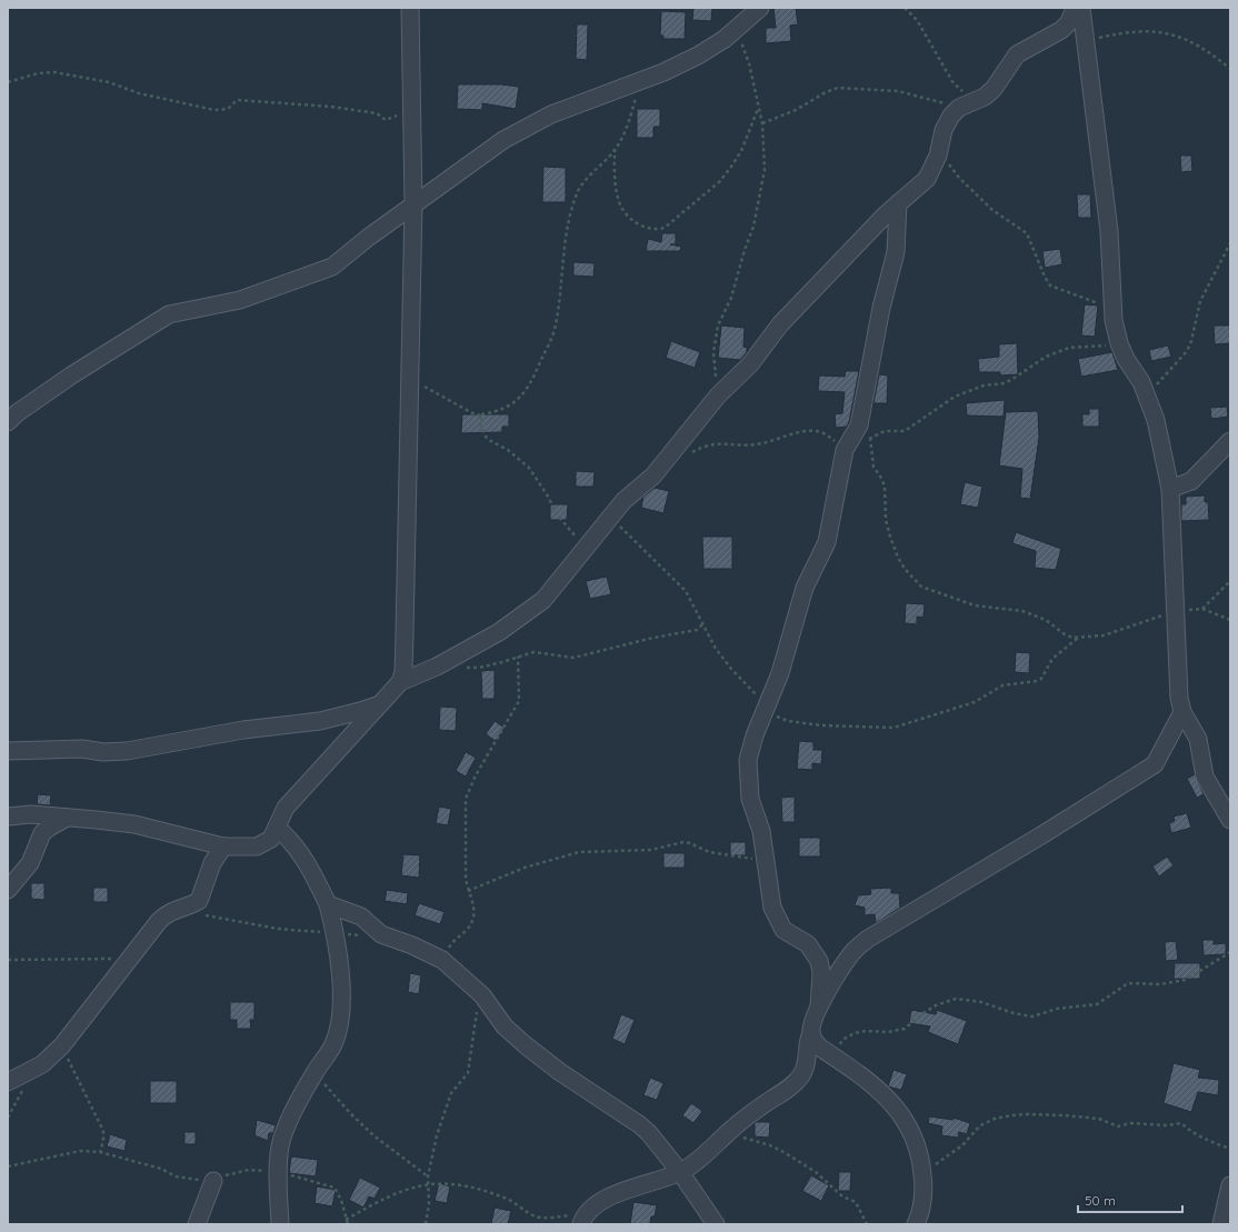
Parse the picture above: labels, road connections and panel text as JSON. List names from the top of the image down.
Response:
{
  "scale_bar": "50 m"
}
